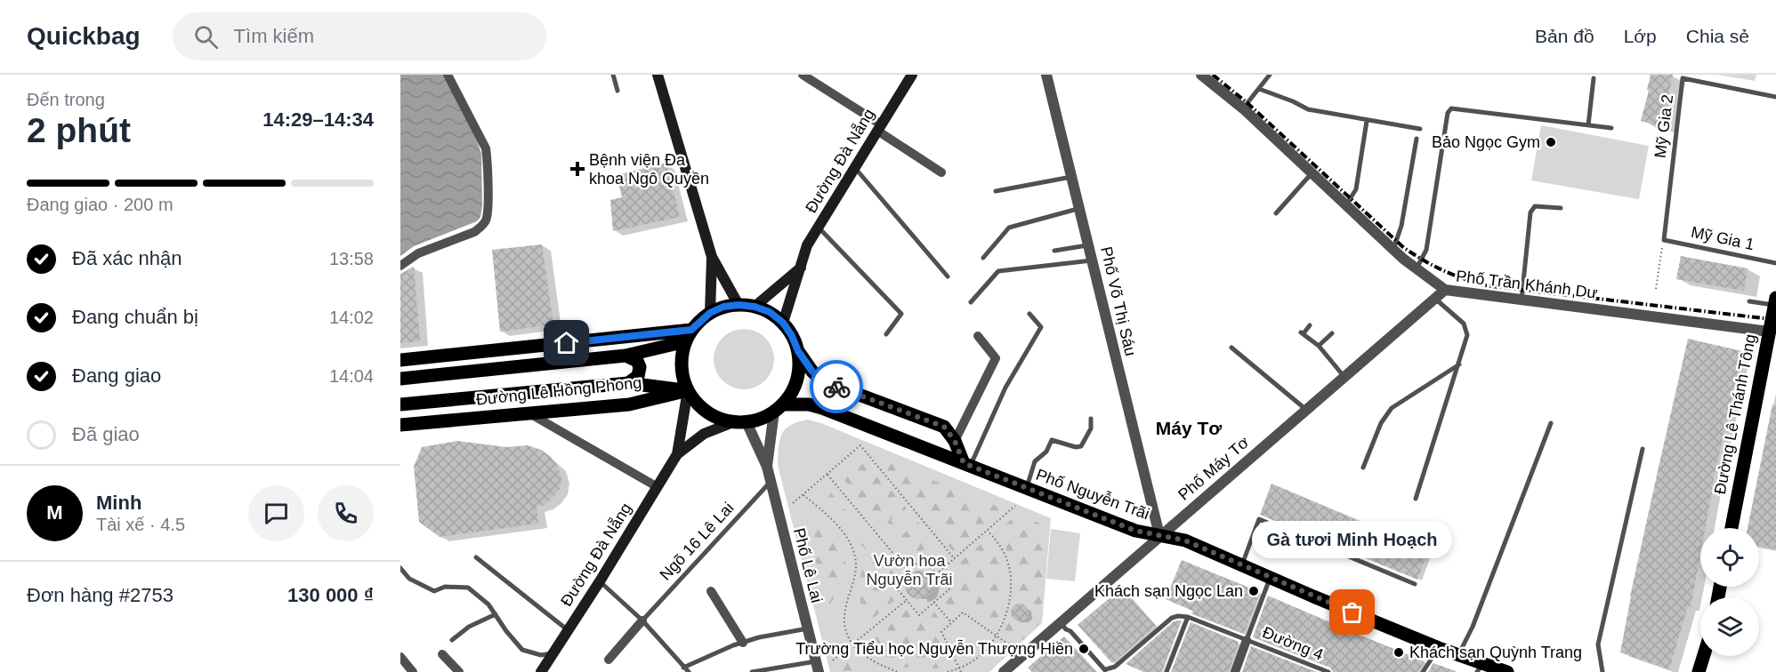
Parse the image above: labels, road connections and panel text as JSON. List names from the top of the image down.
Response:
{
  "streets": {
    "main road": [
      "Đường Đà Nẵng",
      "Đường Lê Hồng Phong",
      "Đường Lê Thánh Tông",
      "Phố Nguyễn Trãi"
    ],
    "street": [
      "Phố Trần Khánh Dư",
      "Phố Võ Thị Sáu",
      "Phố Máy Tơ",
      "Phố Lê Lai"
    ],
    "lane": [
      "Mỹ Gia 2",
      "Mỹ Gia 1",
      "Ngõ 16 Lê Lai",
      "Đường 4"
    ]
  },
  "crossings": [
    ["Mỹ Gia 2", "Mỹ Gia 1"],
    ["Đường Đà Nẵng", "Đường Lê Hồng Phong"],
    ["Đường Đà Nẵng", "Phố Nguyễn Trãi"],
    ["Đường Đà Nẵng", "Phố Lê Lai"],
    ["Phố Trần Khánh Dư", "Đường Lê Thánh Tông"],
    ["Phố Trần Khánh Dư", "Phố Máy Tơ"],
    ["Phố Võ Thị Sáu", "Phố Máy Tơ"],
    ["Phố Võ Thị Sáu", "Phố Nguyễn Trãi"],
    ["Đường Lê Hồng Phong", "Phố Nguyễn Trãi"],
    ["Đường Lê Hồng Phong", "Phố Lê Lai"],
    ["Phố Máy Tơ", "Phố Nguyễn Trãi"],
    ["Phố Nguyễn Trãi", "Phố Lê Lai"],
    ["Ngõ 16 Lê Lai", "Phố Lê Lai"]
  ],
  "districts": ["Máy Tơ"],
  "parks": ["Vườn hoa Nguyễn Trãi"],
  "places": {
    "other": [
      "Bảo Ngọc Gym",
      "Khách sạn Ngọc Lan",
      "Gà tươi Minh Hoạch",
      "Trường Tiểu học Nguyễn Thượng Hiền",
      "Khách sạn Quỳnh Trang"
    ],
    "health": ["Bệnh viện Đa khoa Ngô Quyền"]
  },
  "page": {
    "header": "Quickbag",
    "search": "Tìm kiếm",
    "nav": ["Bản đồ", "Lớp", "Chia sẻ"],
    "heading": ["2 phút", "Đến trong", "14:29–14:34"],
    "panel": [
      "Minh",
      "Tài xế · 4.5",
      "Đơn hàng #2753",
      "130 000 ₫"
    ],
    "bar": "Đang giao · 200 m",
    "list": [
      ["Đã xác nhận", "13:58"],
      ["Đang chuẩn bị", "14:02"],
      ["Đang giao", "14:04"],
      "Đã giao"
    ],
    "round": "M",
    "bubble": "Gà tươi Minh Hoạch"
  }
}
